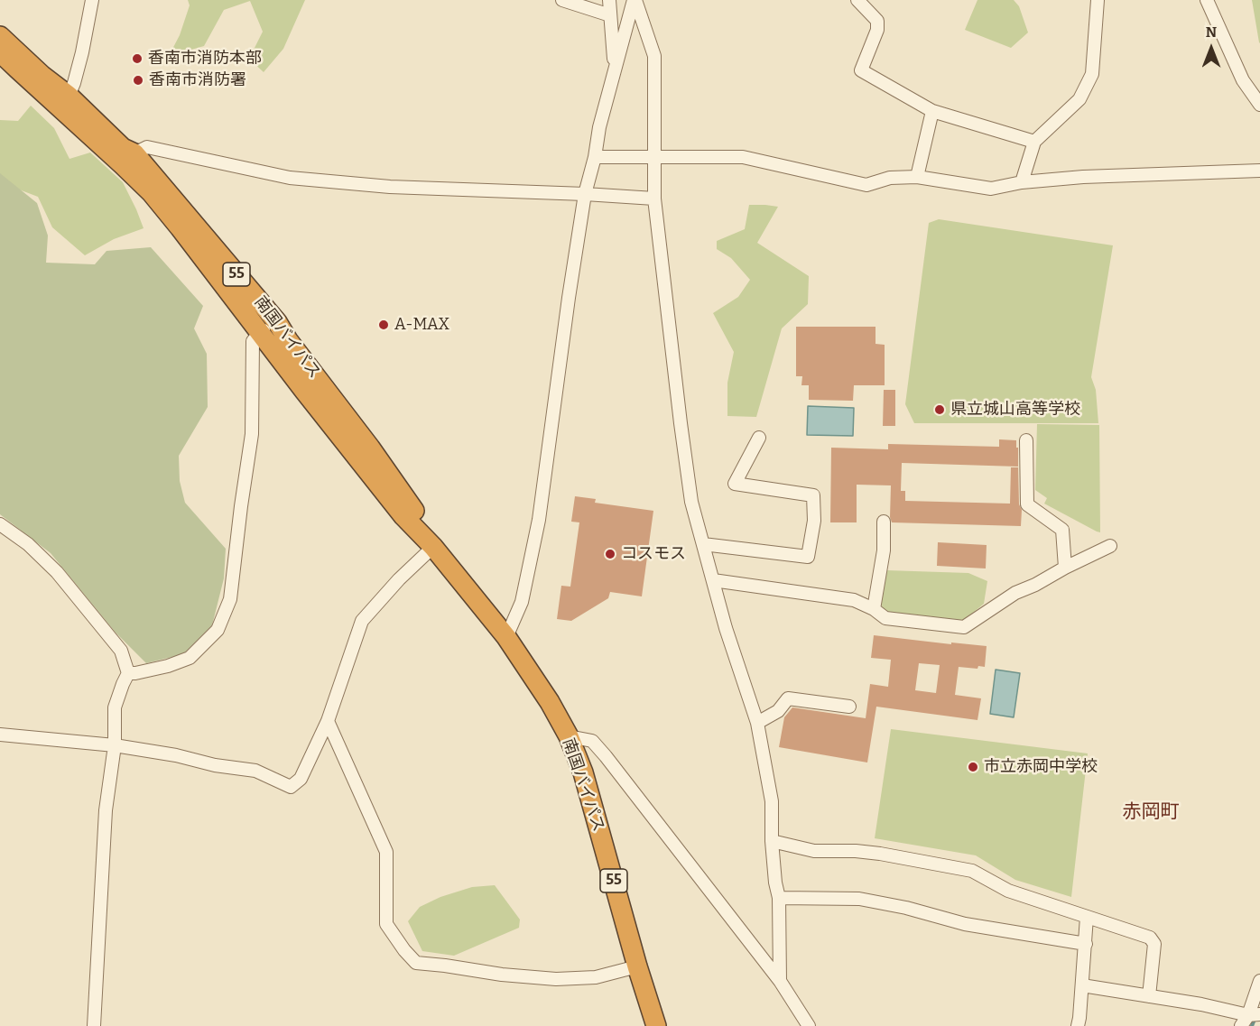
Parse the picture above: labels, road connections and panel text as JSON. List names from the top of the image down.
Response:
{
  "streets": {
    "highway": ["55", "南国バイパス"]
  },
  "districts": ["赤岡町"],
  "places": [
    "香南市消防本部",
    "香南市消防署",
    "A-MAX",
    "県立城山高等学校",
    "コスモス",
    "市立赤岡中学校"
  ],
  "north": "top"
}
